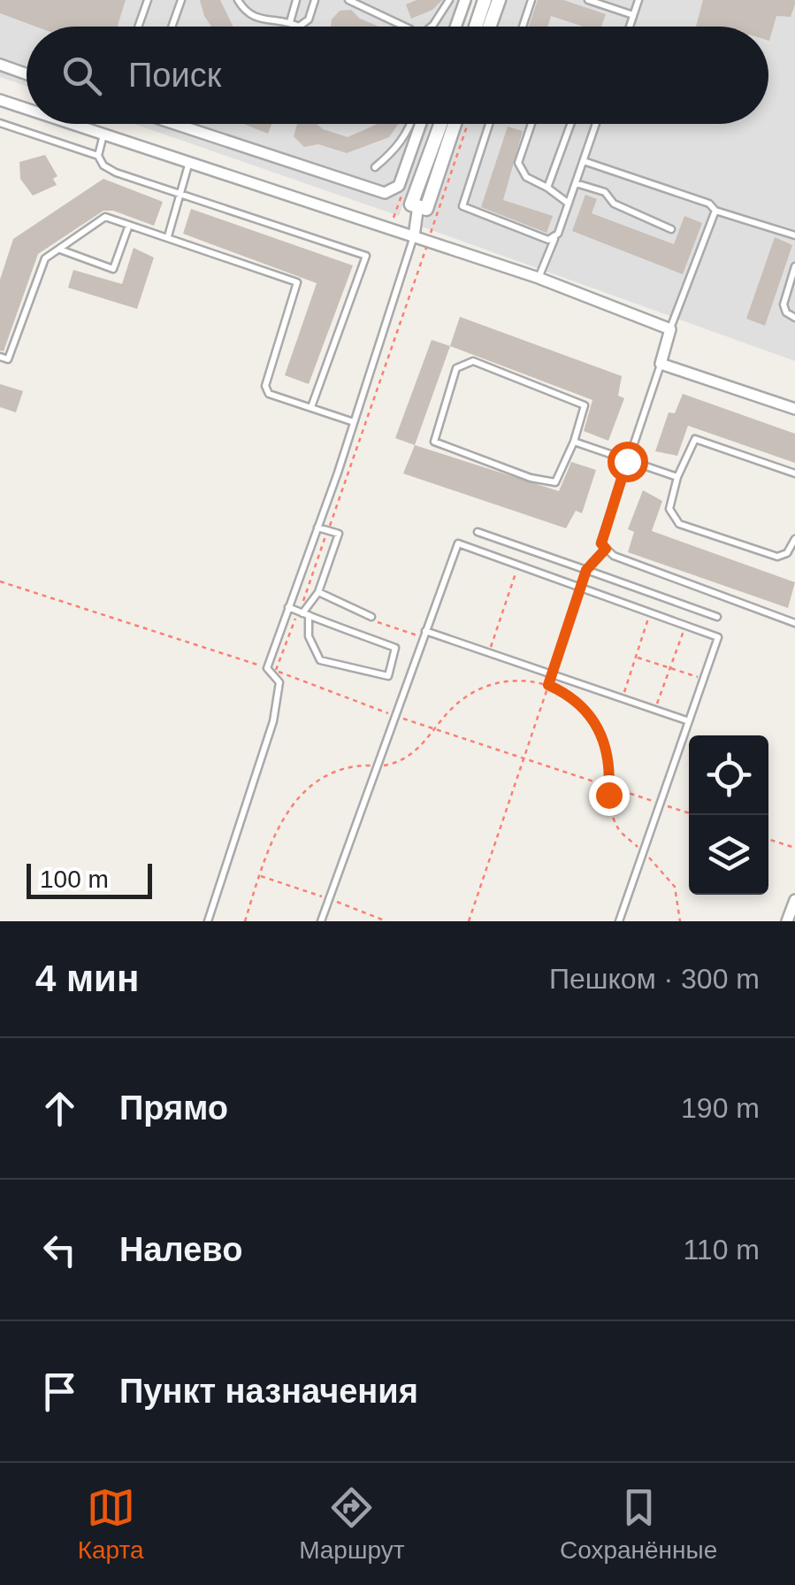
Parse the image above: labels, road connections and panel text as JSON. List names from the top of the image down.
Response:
{
  "scale_bar": "100 m",
  "page": {
    "search": "Поиск",
    "scale": "100 m",
    "heading": ["4 мин", "Пешком · 300 m"],
    "list": [
      ["Прямо", "190 m"],
      ["Налево", "110 m"],
      "Пункт назначения"
    ],
    "nav": ["Карта", "Маршрут", "Сохранённые"]
  }
}
